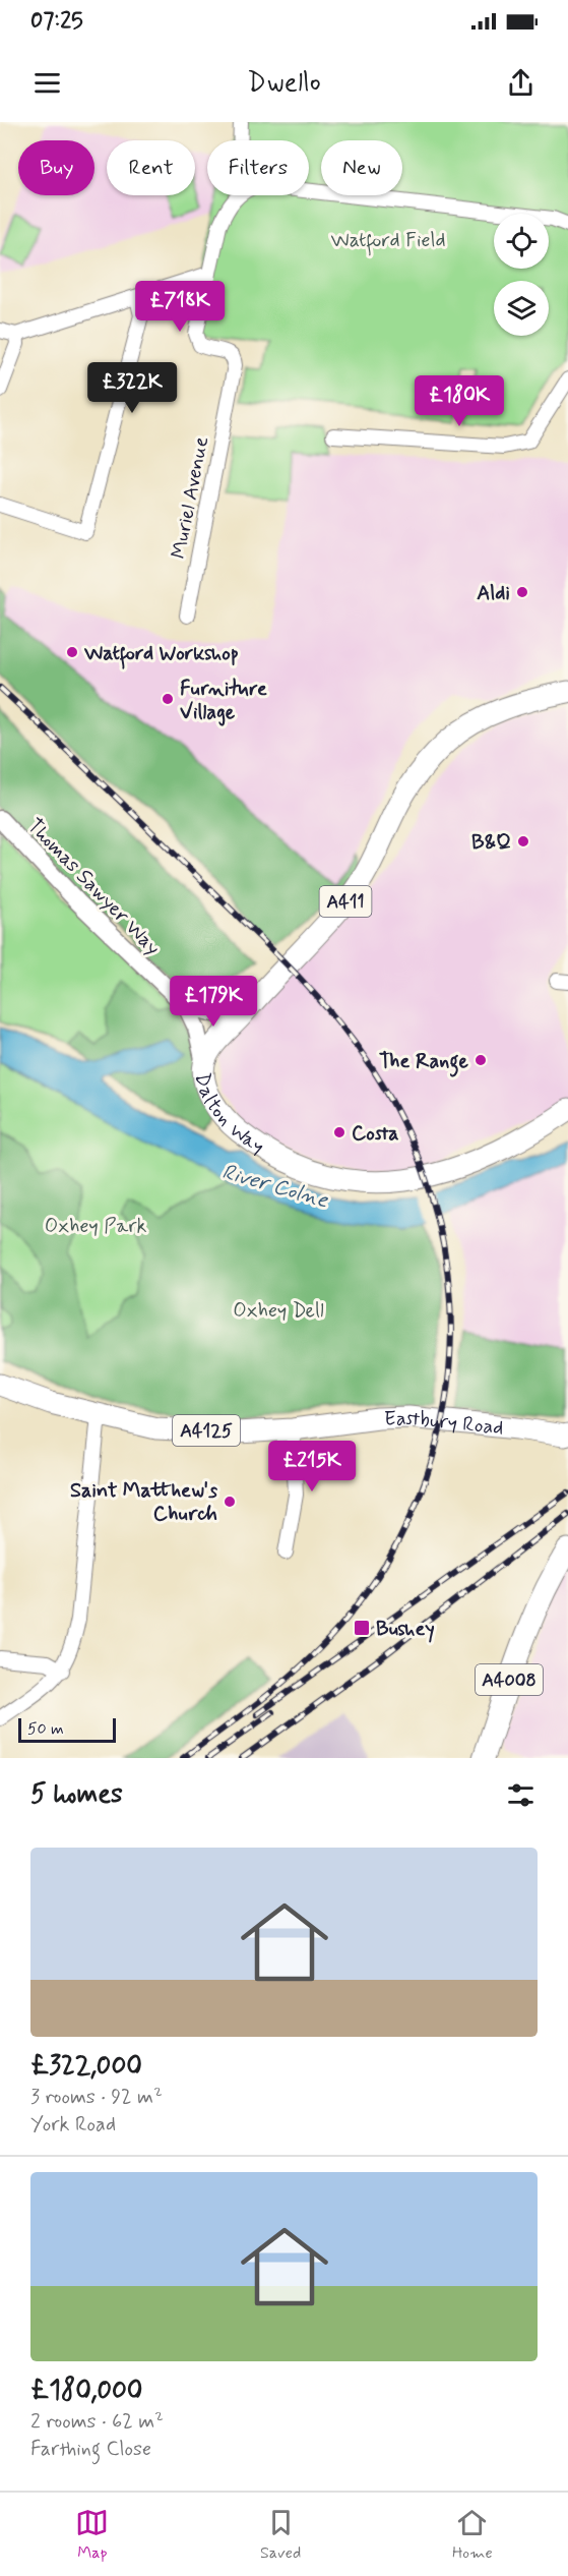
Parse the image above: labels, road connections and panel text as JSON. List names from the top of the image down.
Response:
{
  "streets": {
    "main road": [
      "A411",
      "Dalton Way",
      "Eastbury Road",
      "A4125",
      "A4008"
    ],
    "street": ["Muriel Avenue", "Thomas Sawyer Way"]
  },
  "crossings": [
    ["Thomas Sawyer Way", "Dalton Way"]
  ],
  "water": ["River Colne"],
  "parks": ["Watford Field", "Oxhey Park", "Oxhey Dell"],
  "places": {
    "other": [
      "Aldi",
      "Watford Workshop",
      "Furniture Village",
      "B&Q",
      "The Range",
      "Costa",
      "Saint Matthew's Church"
    ],
    "transit": ["Bushey"]
  },
  "scale_bar": "50 m",
  "page": {
    "status": "07:25",
    "header": "Dwello",
    "chip": [
      "Buy",
      "Rent",
      "Filters",
      "New"
    ],
    "price": [
      "£718K",
      "£322K",
      "£180K",
      "£179K",
      "£215K"
    ],
    "scale": "50 m",
    "heading": "5 homes",
    "list": [
      {
        "name": "£322,000",
        "note": "3 rooms · 92 m² · York Road"
      },
      {
        "name": "£180,000",
        "note": "2 rooms · 62 m² · Farthing Close"
      }
    ],
    "tabs": ["Map", "Saved", "Home"]
  }
}
